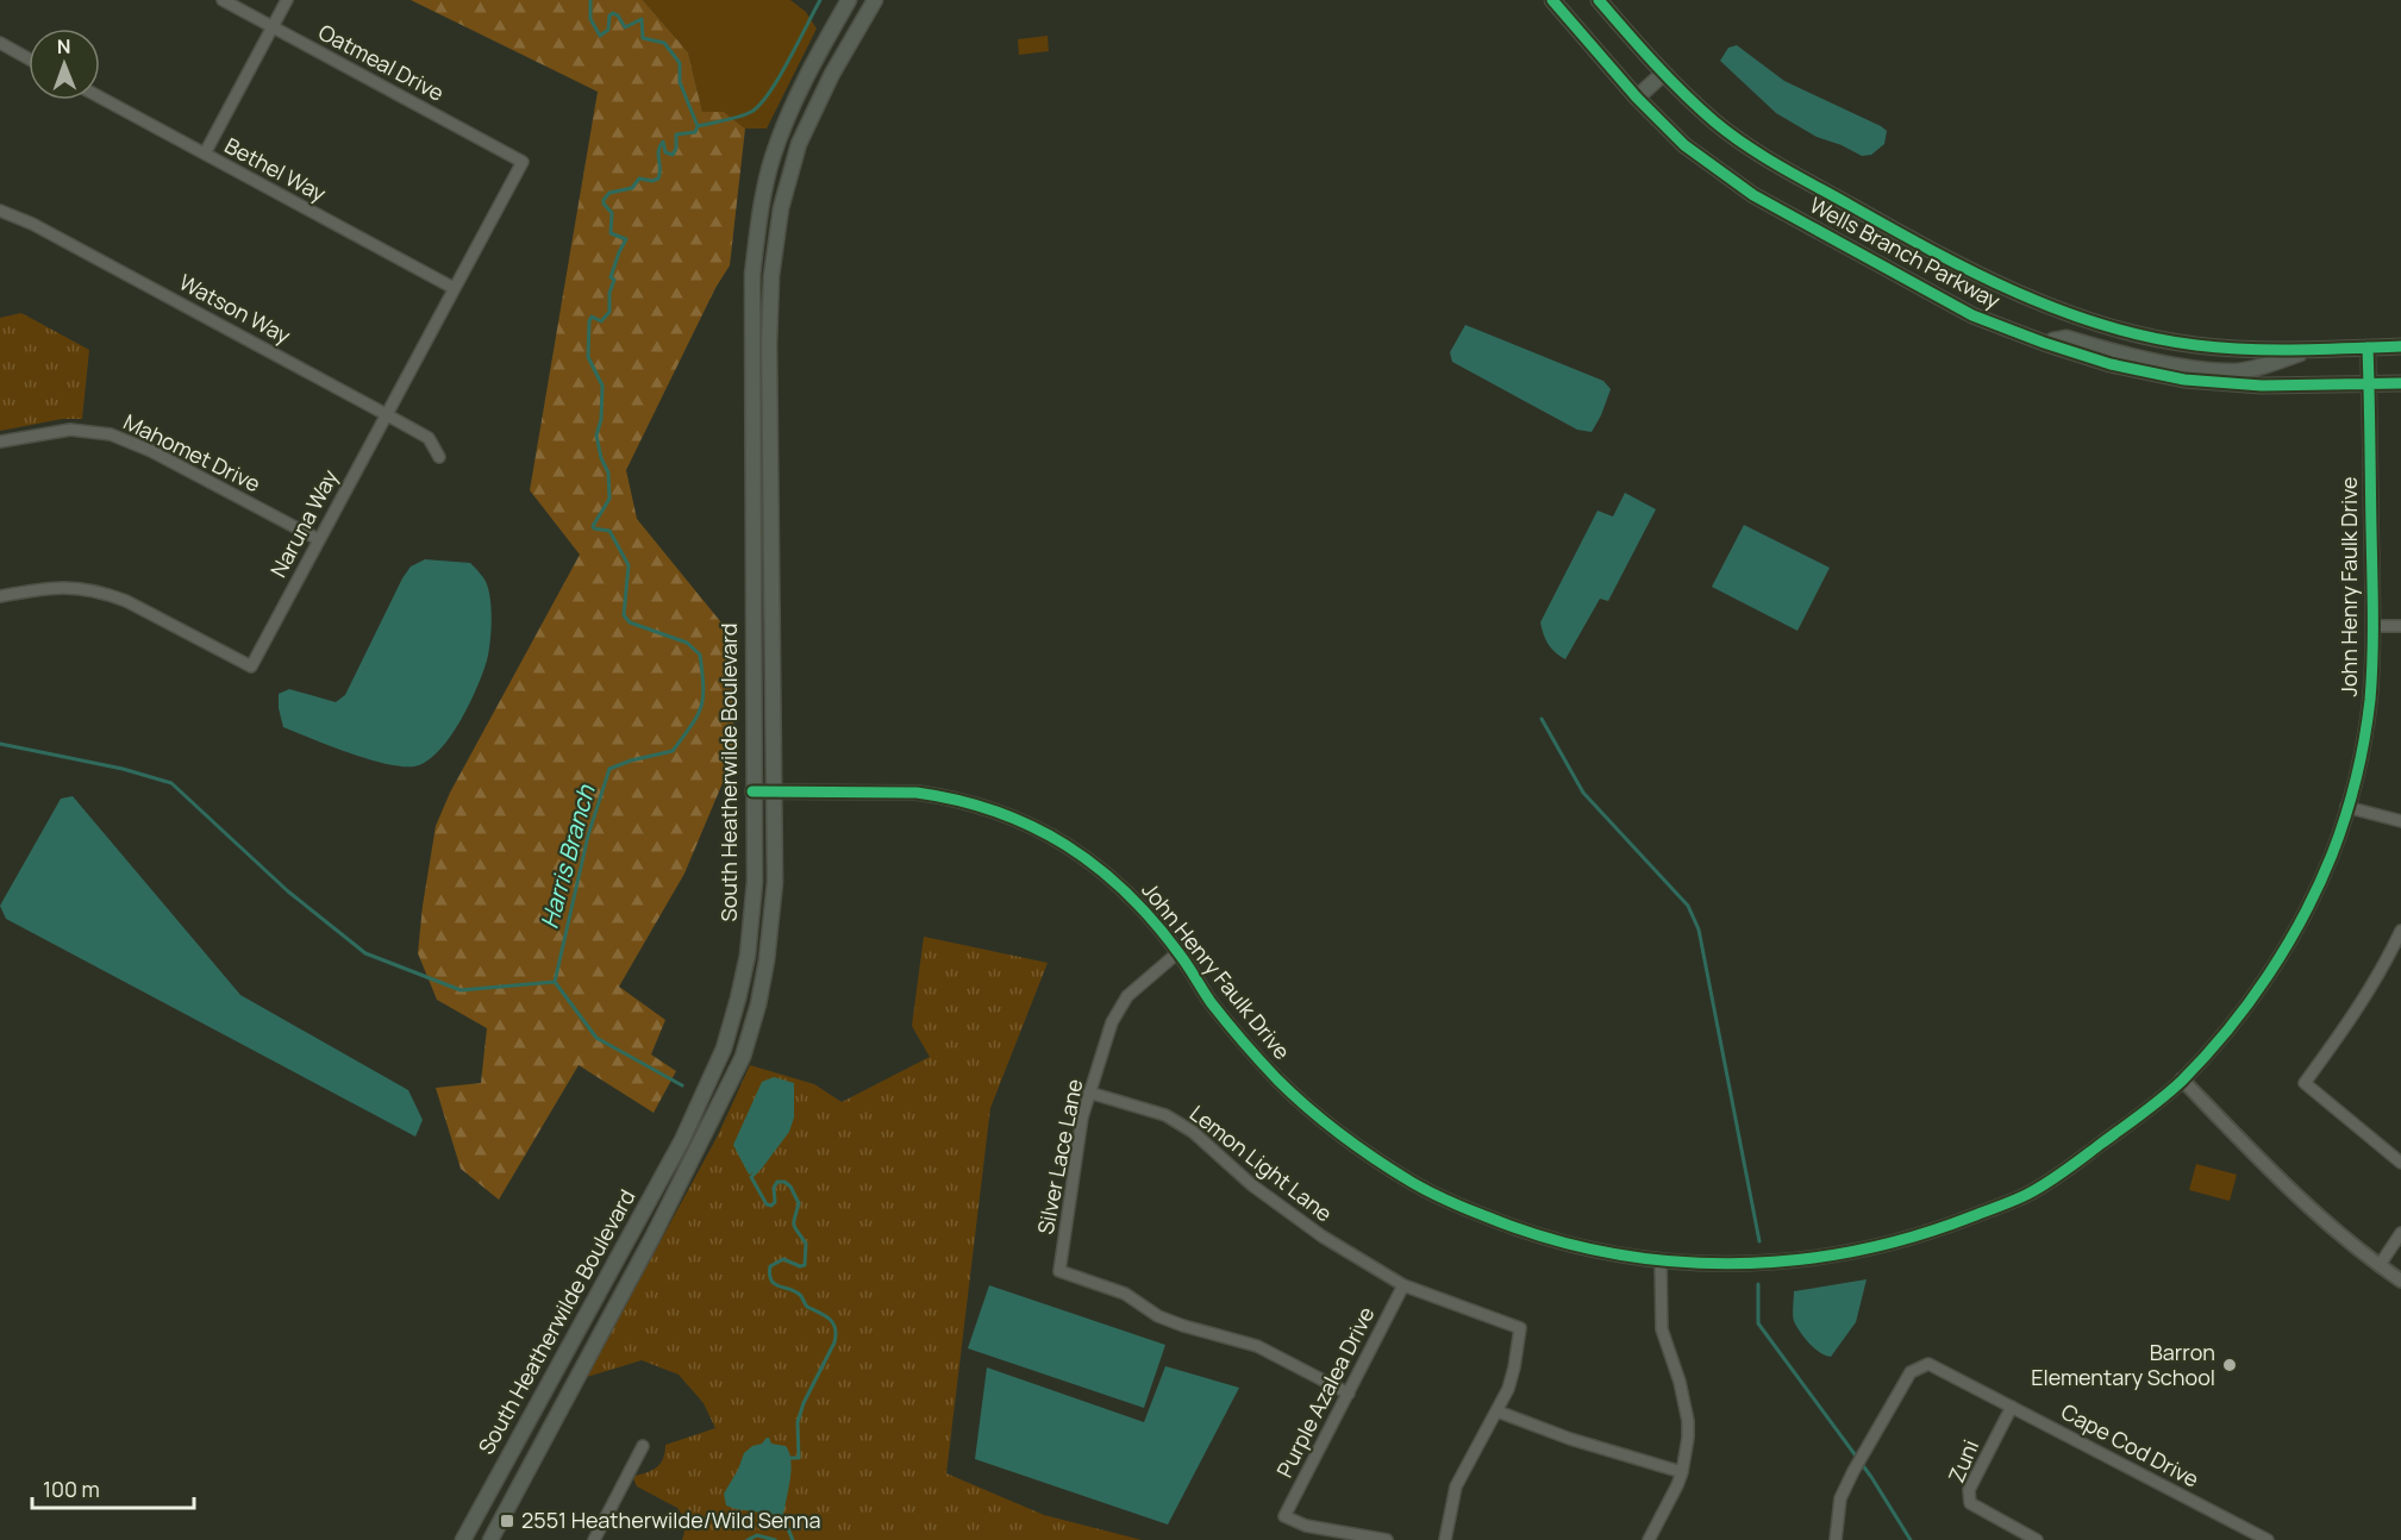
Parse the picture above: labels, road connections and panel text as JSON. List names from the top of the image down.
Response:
{
  "streets": {
    "main road": ["Wells Branch Parkway", "South Heatherwilde Boulevard"],
    "street": [
      "Oatmeal Drive",
      "Bethel Way",
      "Watson Way",
      "Mahomet Drive",
      "Naruna Way",
      "John Henry Faulk Drive",
      "Silver Lace Lane",
      "Lemon Light Lane",
      "Purple Azalea Drive",
      "Cape Cod Drive",
      "Zuni"
    ]
  },
  "crossings": [
    ["Oatmeal Drive", "Naruna Way"],
    ["Bethel Way", "Naruna Way"],
    ["Wells Branch Parkway", "John Henry Faulk Drive"],
    ["Watson Way", "Naruna Way"],
    ["Mahomet Drive", "Naruna Way"],
    ["John Henry Faulk Drive", "South Heatherwilde Boulevard"],
    ["John Henry Faulk Drive", "Silver Lace Lane"],
    ["Silver Lace Lane", "Lemon Light Lane"],
    ["Silver Lace Lane", "Purple Azalea Drive"],
    ["Lemon Light Lane", "Purple Azalea Drive"],
    ["Cape Cod Drive", "Zuni"]
  ],
  "water": ["Harris Branch"],
  "places": {
    "other": ["Barron Elementary School"],
    "transit": ["2551 Heatherwilde/Wild Senna"]
  },
  "scale_bar": "100 m",
  "north": "top"
}
